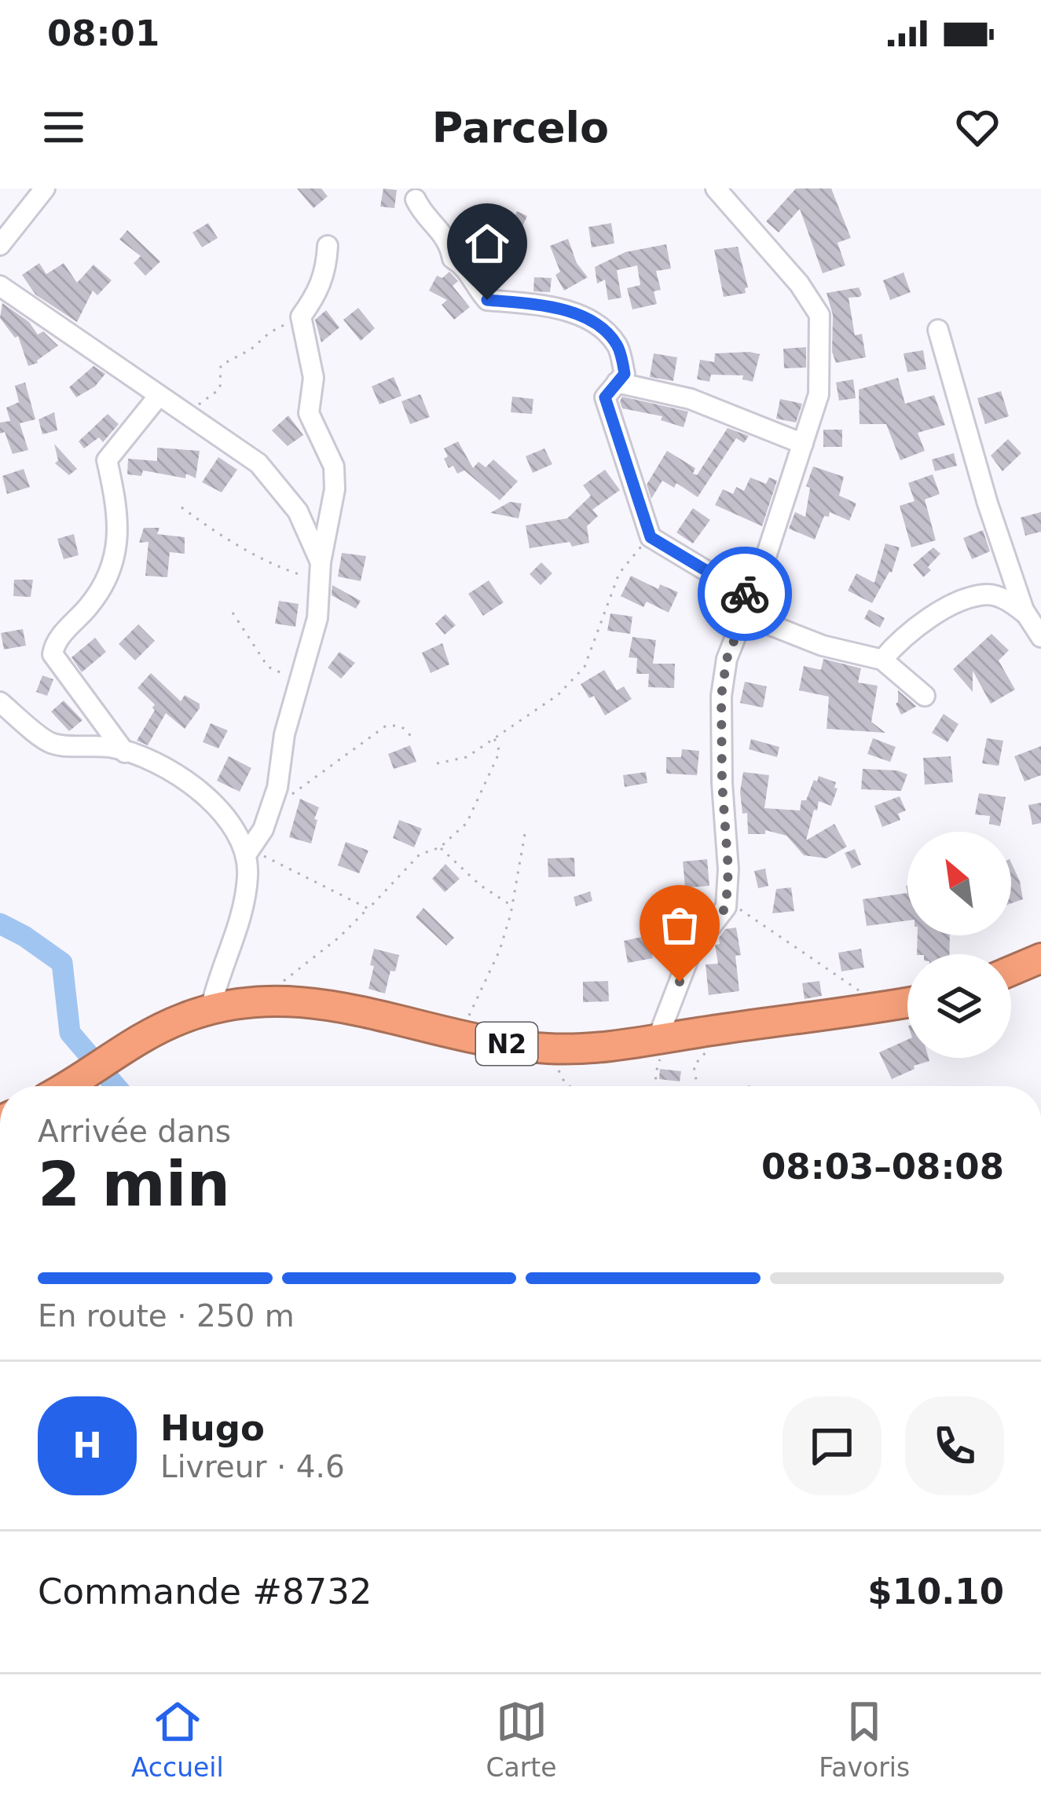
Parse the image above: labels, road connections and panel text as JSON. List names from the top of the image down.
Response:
{
  "streets": {
    "highway": ["N2"]
  },
  "north": "top left",
  "page": {
    "status": "08:01",
    "header": "Parcelo",
    "heading": ["2 min", "Arrivée dans", "08:03–08:08"],
    "panel": [
      "Hugo",
      "Livreur · 4.6",
      "Commande #8732",
      "$10.10"
    ],
    "bar": "En route · 250 m",
    "round": "H",
    "tabs": ["Accueil", "Carte", "Favoris"]
  }
}
